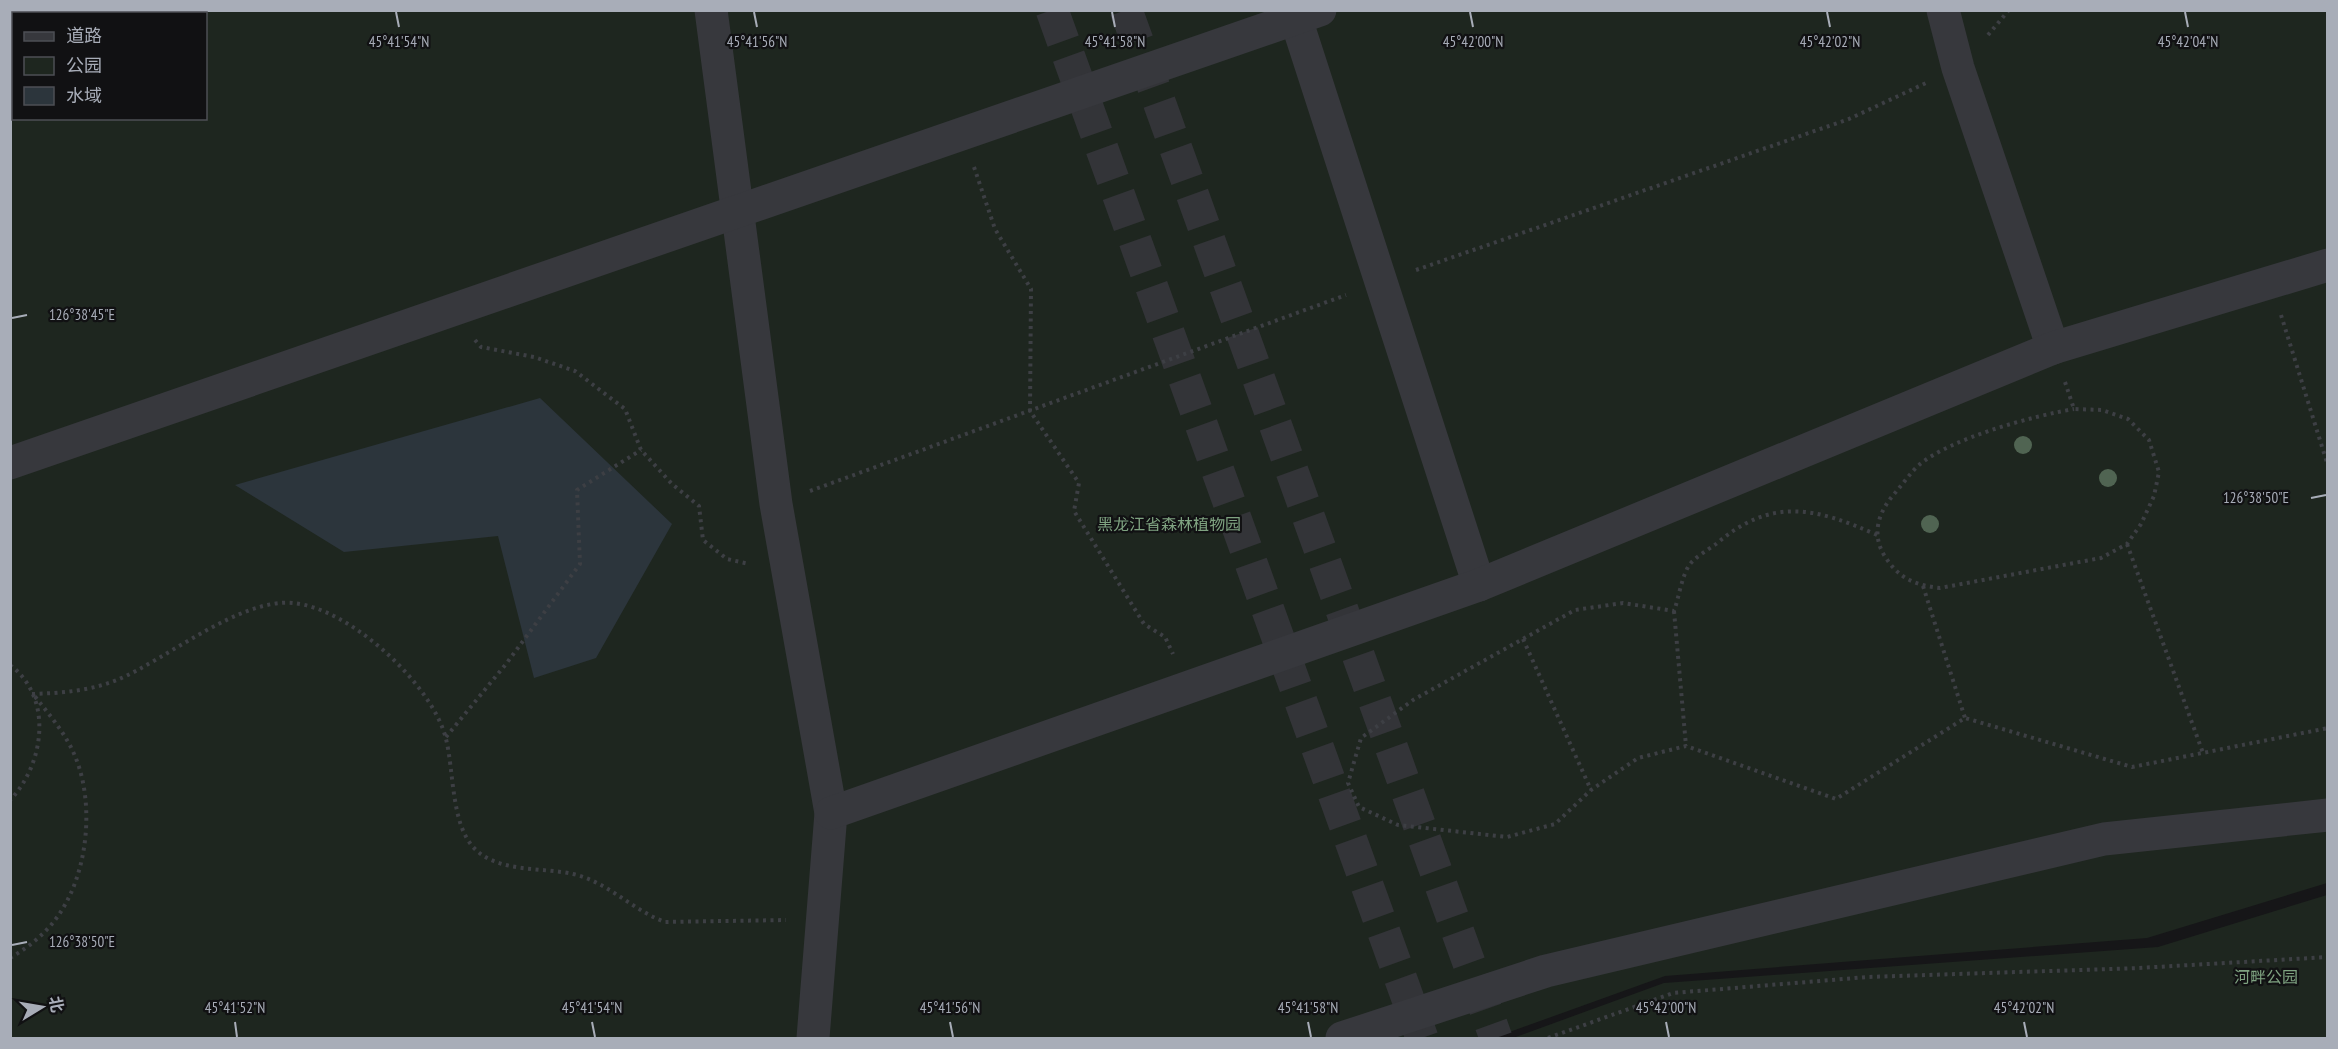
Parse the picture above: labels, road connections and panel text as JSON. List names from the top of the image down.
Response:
{
  "parks": ["黑龙江省森林植物园", "河畔公园"],
  "legend": ["道路", "公园", "水域"],
  "north": "right",
  "coordinates": [
    "45°41'54\"N",
    "45°41'56\"N",
    "45°41'58\"N",
    "45°42'00\"N",
    "45°42'02\"N",
    "45°42'04\"N",
    "126°38'45\"E",
    "126°38'50\"E",
    "45°41'52\"N"
  ]
}
